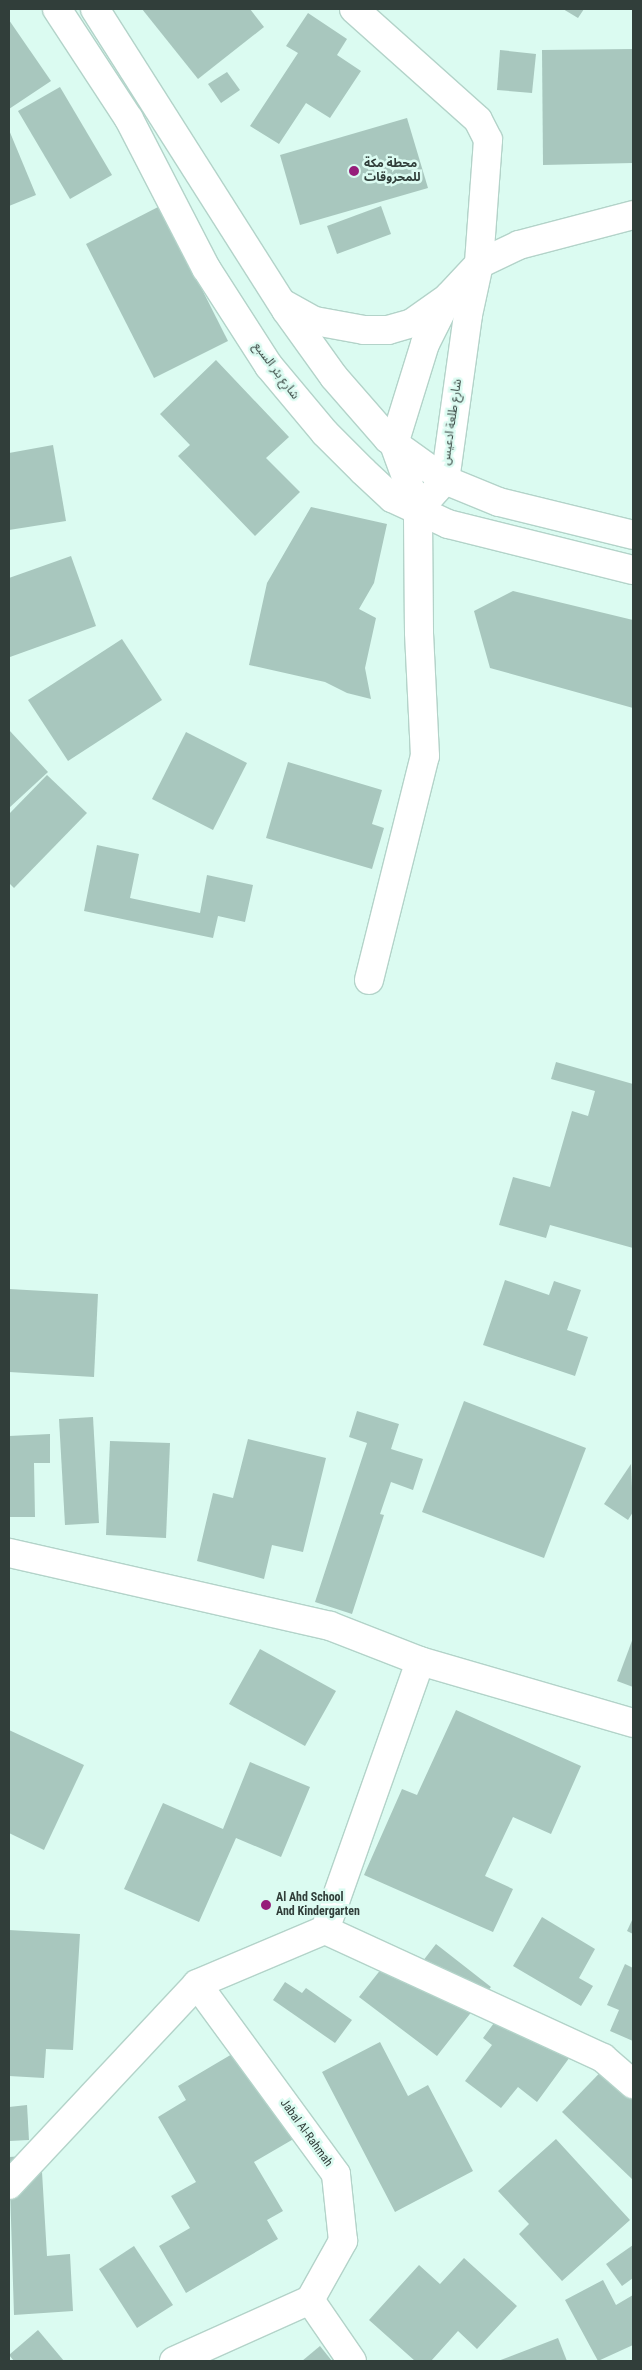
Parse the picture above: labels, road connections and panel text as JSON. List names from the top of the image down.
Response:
{
  "streets": {
    "street": ["شارع بئر السبع", "شارع طلعة ادعيس", "Jabal Al-Rahmah"]
  },
  "crossings": [
    ["شارع بئر السبع", "شارع طلعة ادعيس"]
  ],
  "places": ["محطة مكة للمحروقات", "Al Ahd School And Kindergarten"]
}
